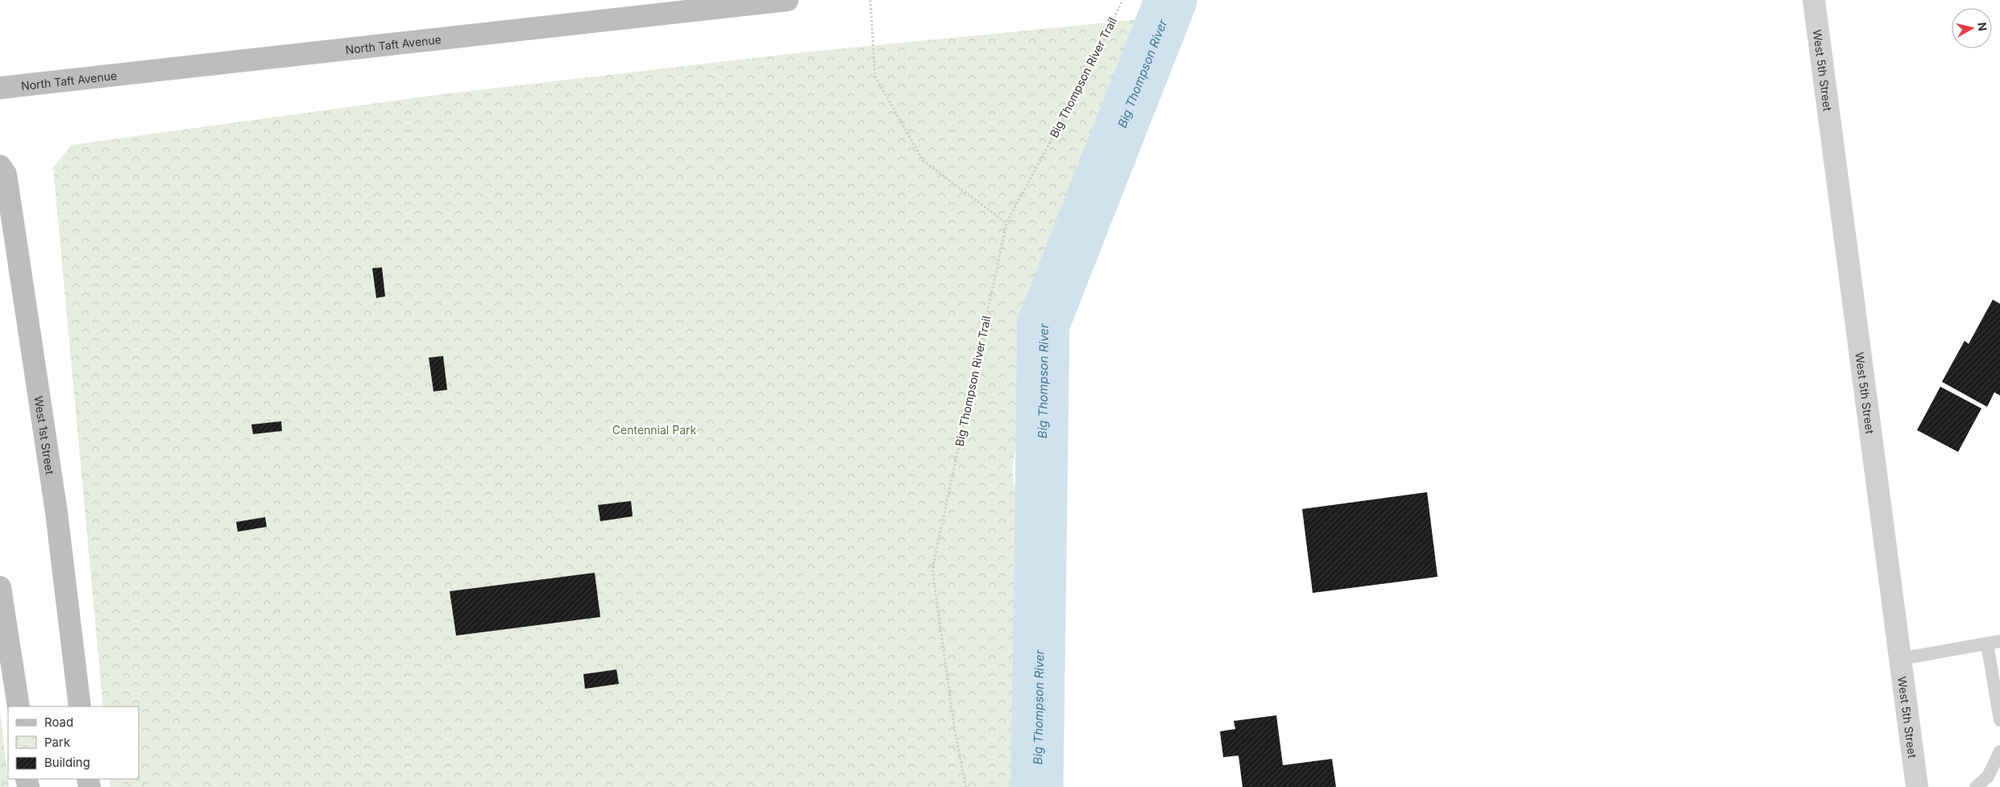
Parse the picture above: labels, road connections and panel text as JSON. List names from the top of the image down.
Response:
{
  "streets": {
    "main road": ["North Taft Avenue", "West 1st Street"],
    "street": ["West 5th Street"],
    "path": ["Big Thompson River Trail"]
  },
  "water": ["Big Thompson River"],
  "parks": ["Centennial Park"],
  "legend": ["Road", "Park", "Building"],
  "north": "right"
}
